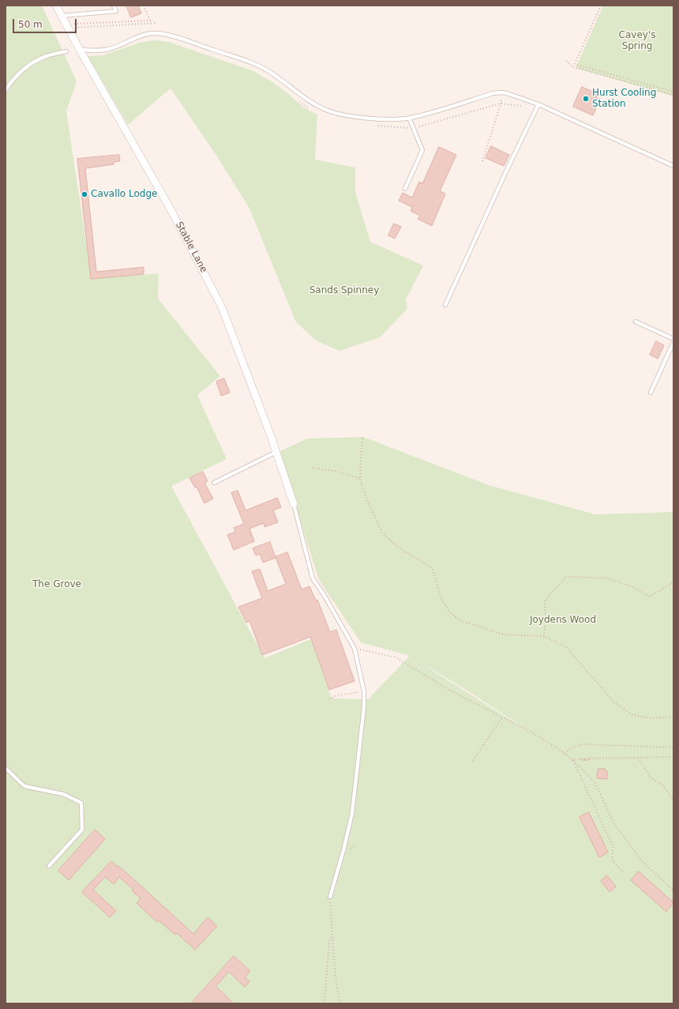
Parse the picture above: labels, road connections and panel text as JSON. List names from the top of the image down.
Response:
{
  "streets": {
    "street": ["Stable Lane"]
  },
  "parks": [
    "Cavey's Spring",
    "Sands Spinney",
    "The Grove",
    "Joydens Wood"
  ],
  "places": ["Hurst Cooling Station", "Cavallo Lodge"],
  "scale_bar": "50 m"
}
